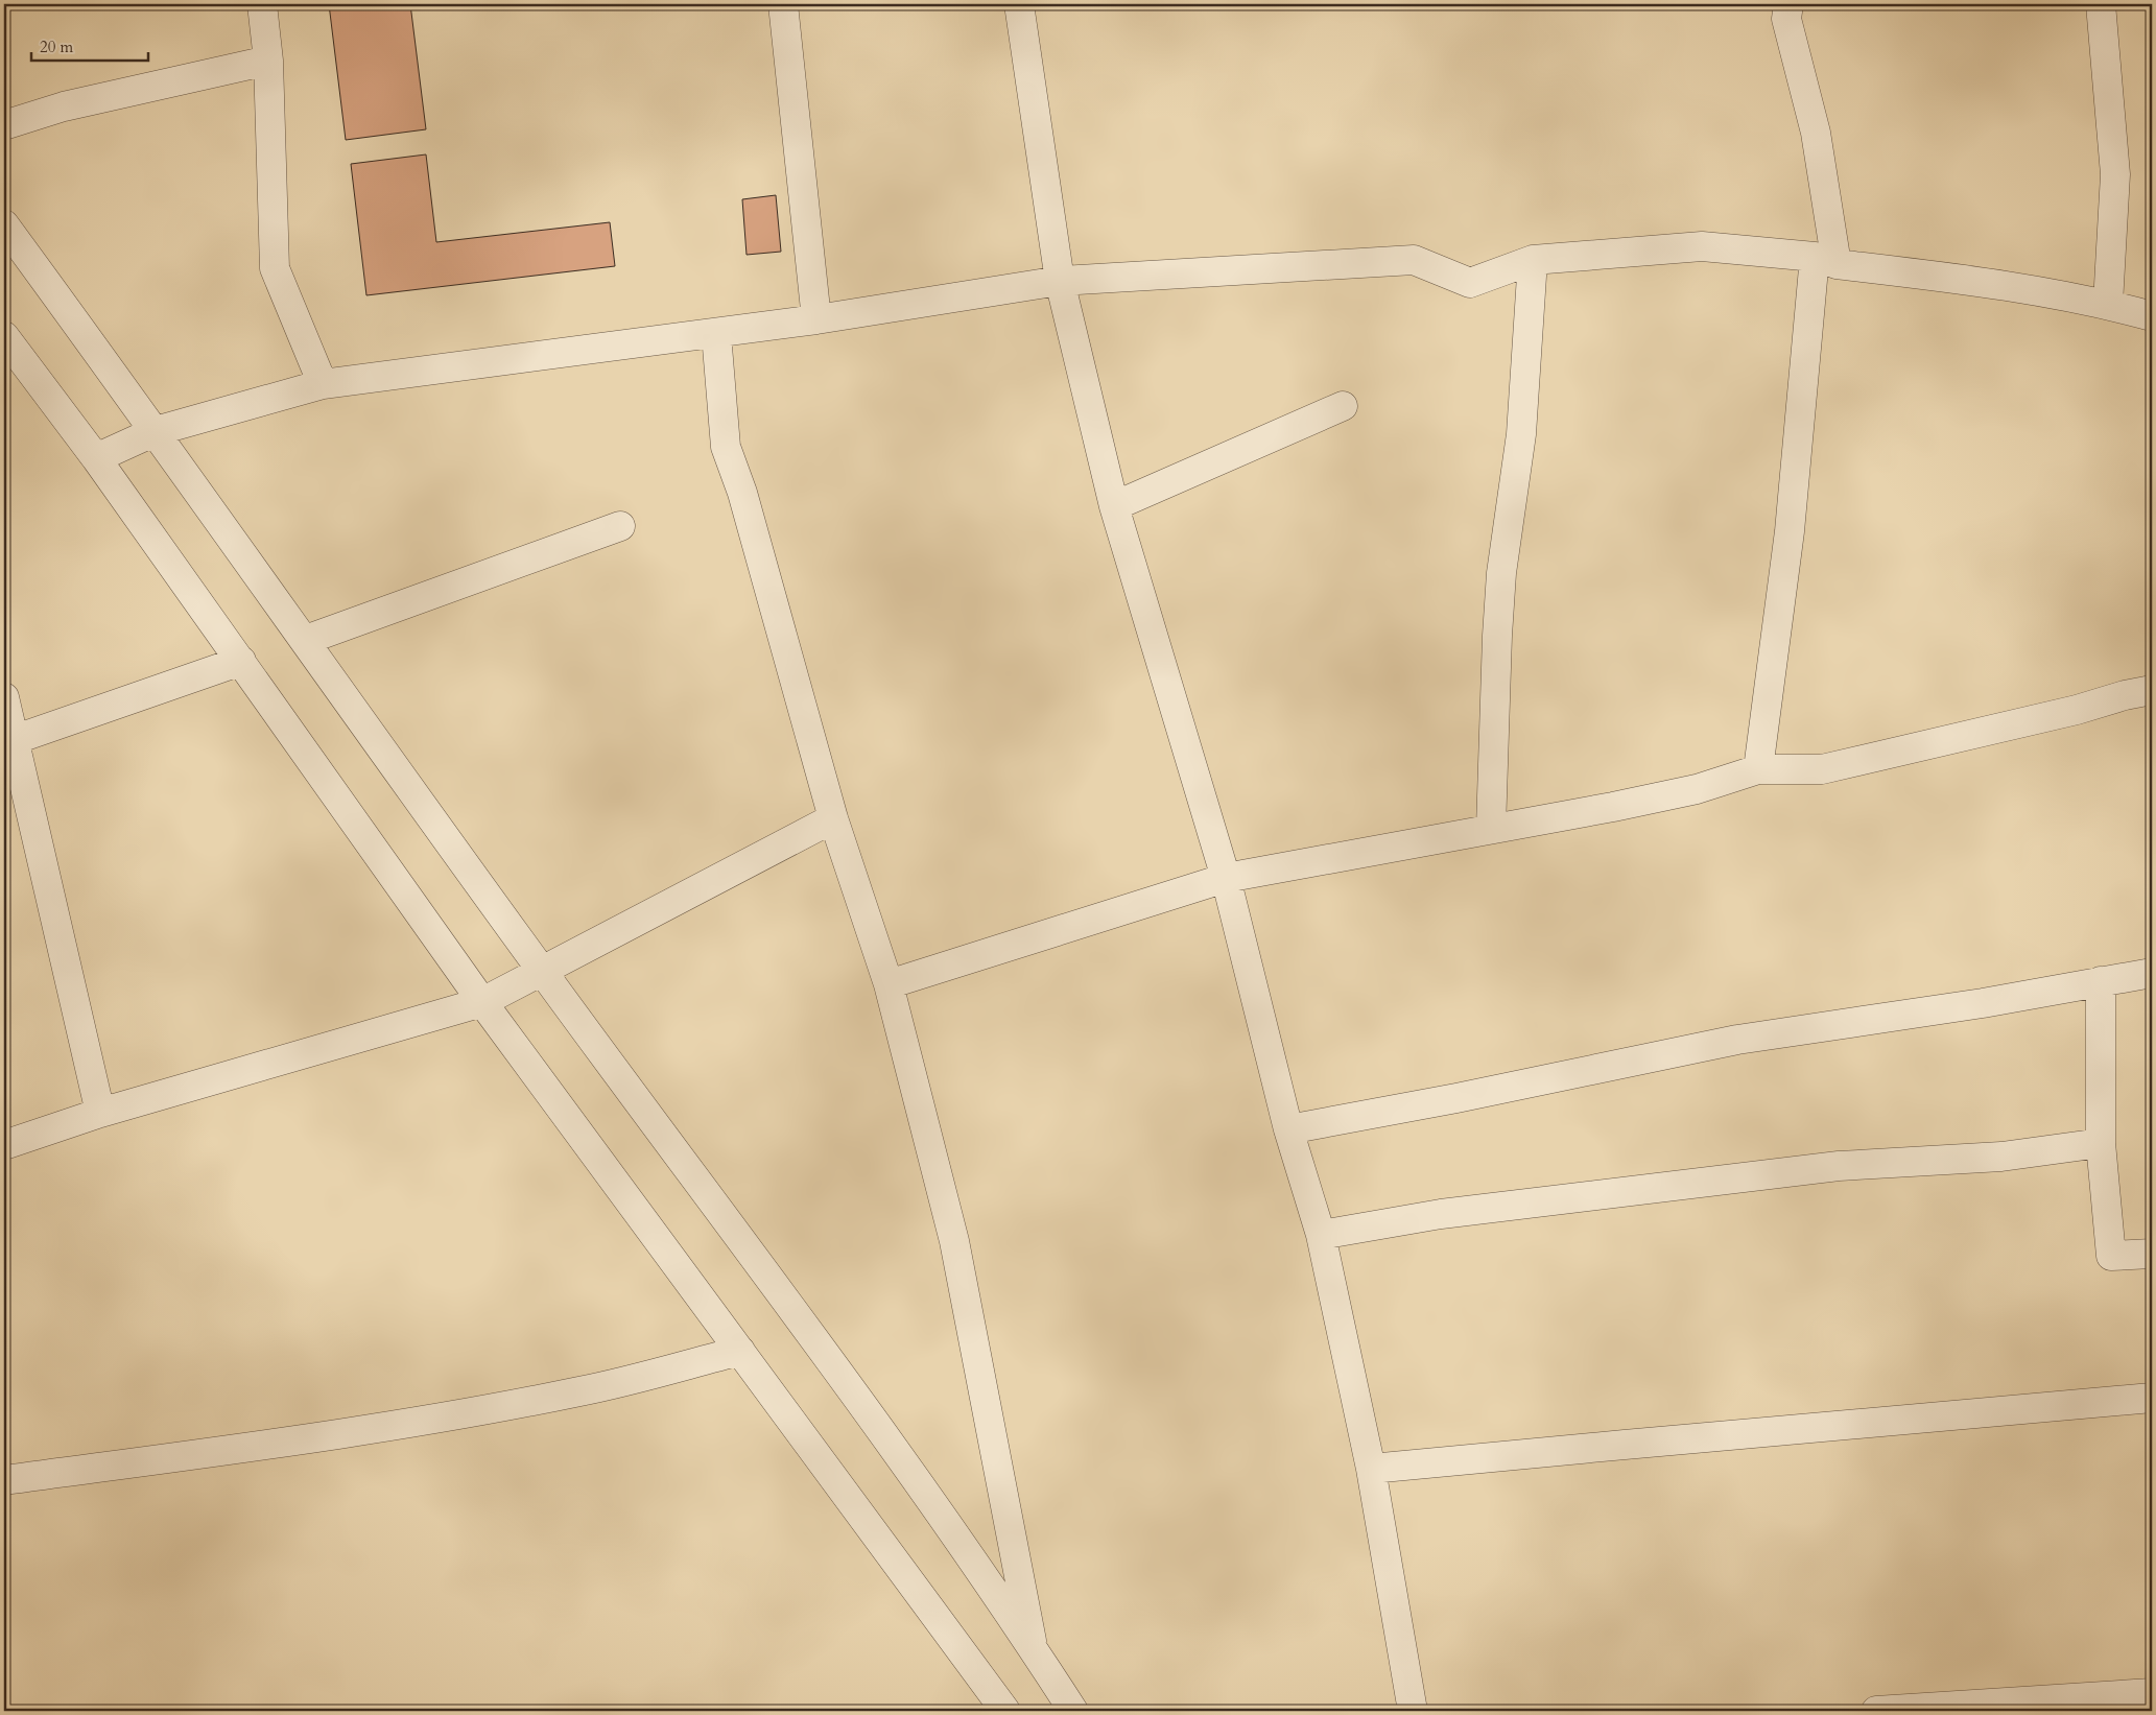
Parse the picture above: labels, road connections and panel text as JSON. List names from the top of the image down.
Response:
{
  "scale_bar": "20 m"
}
